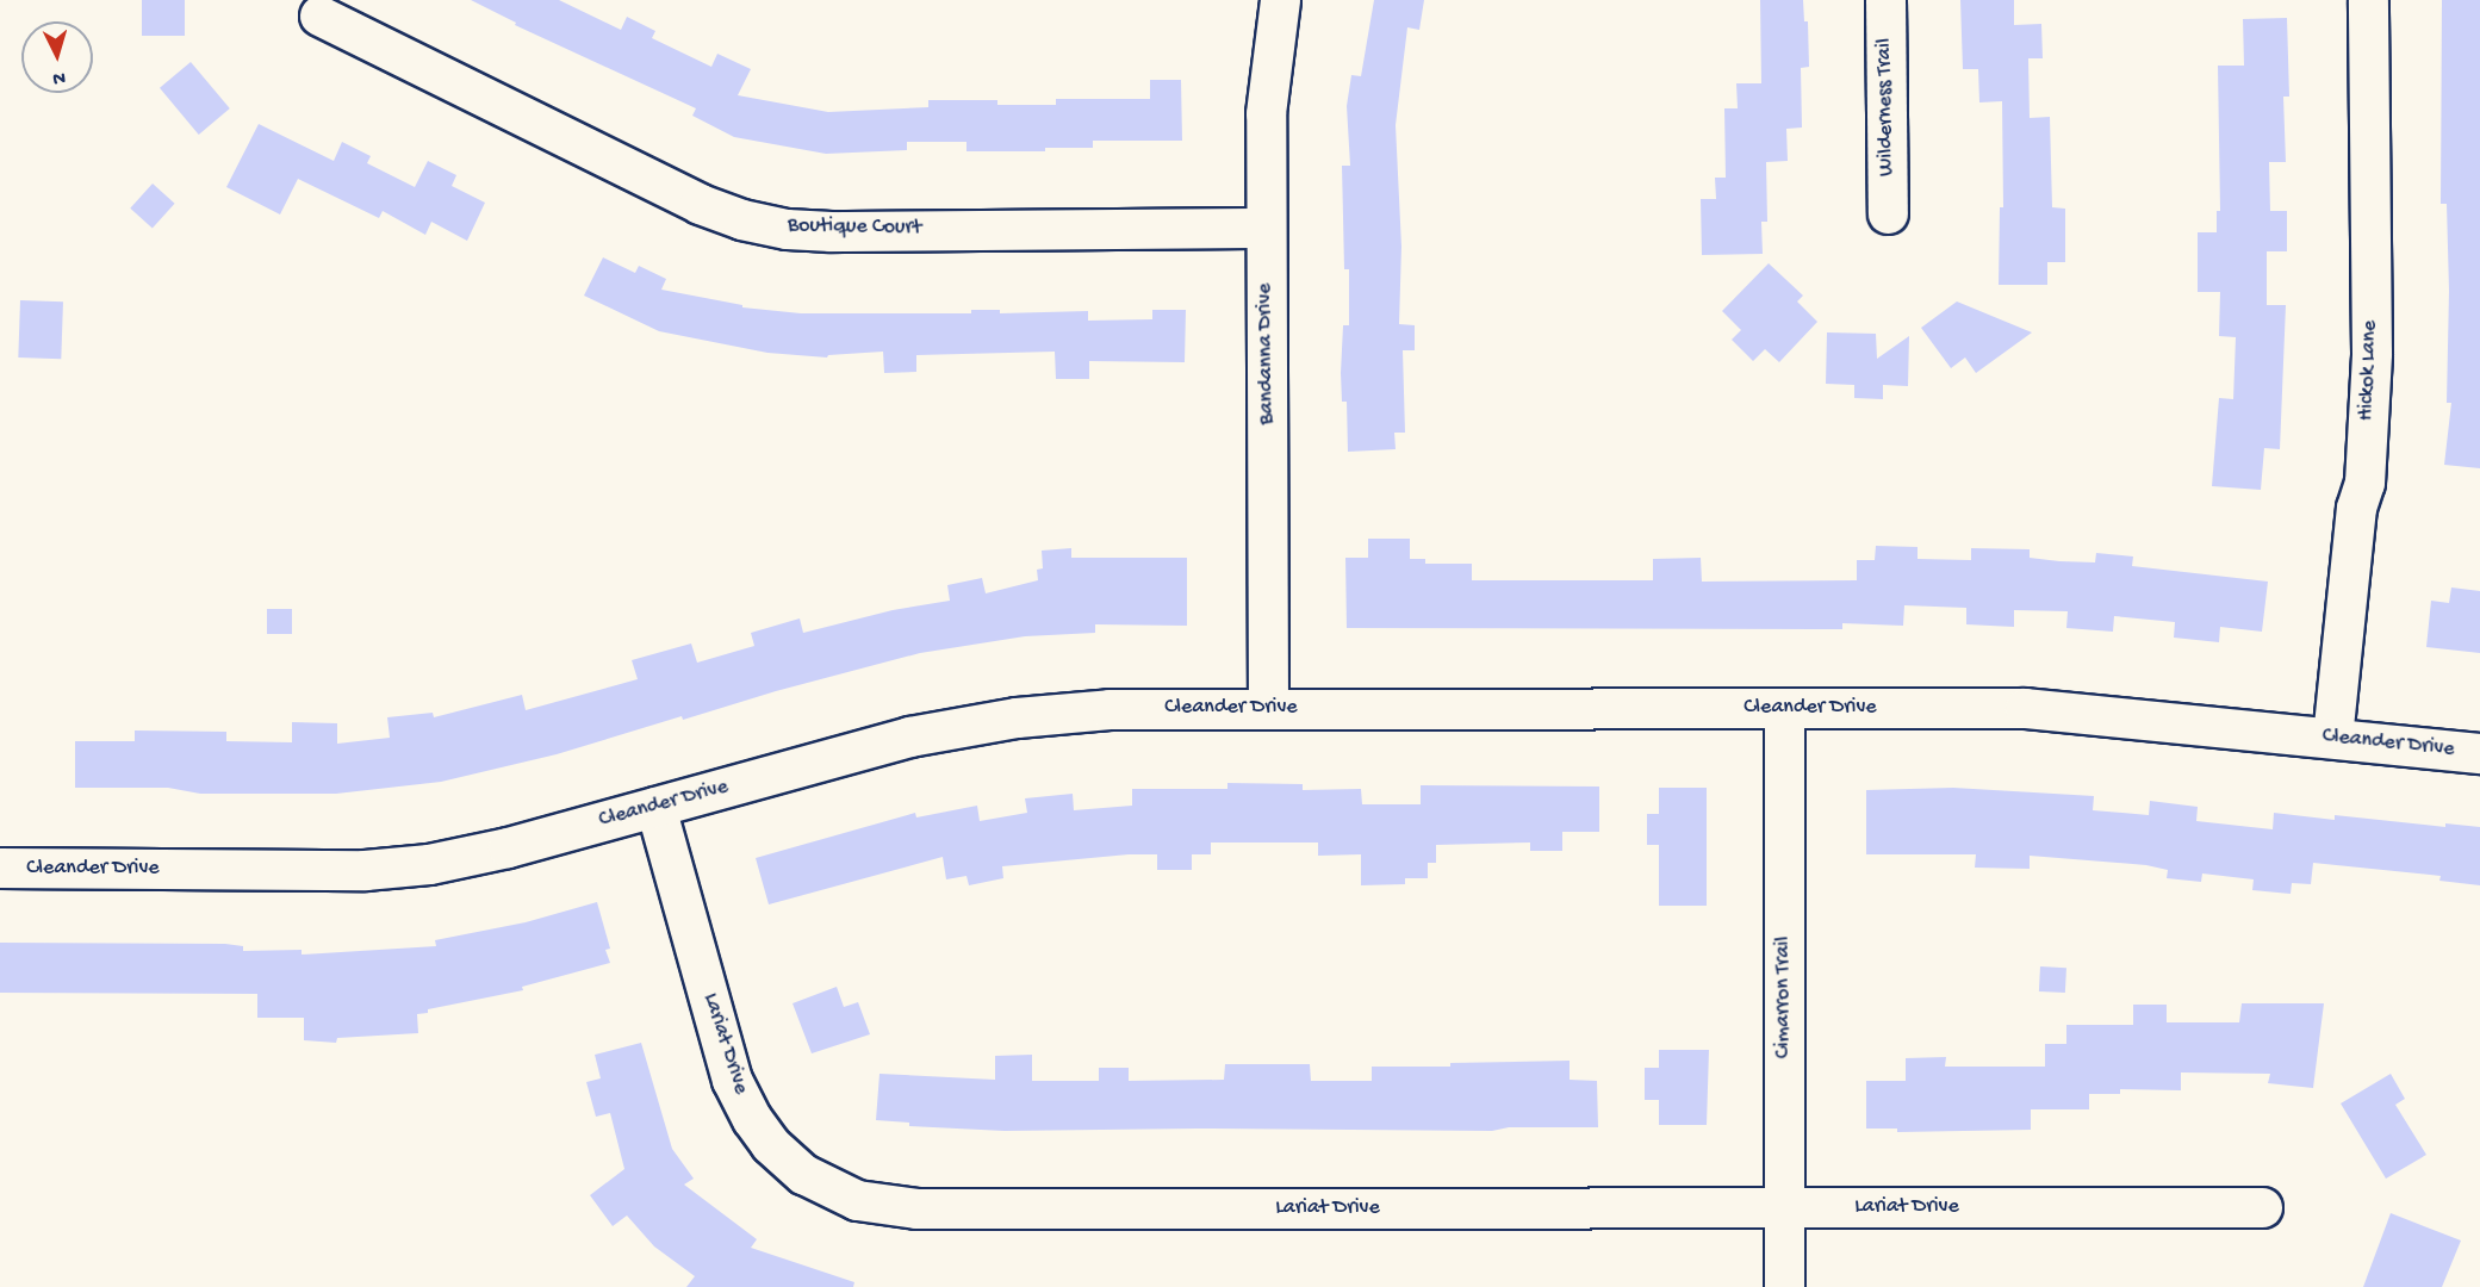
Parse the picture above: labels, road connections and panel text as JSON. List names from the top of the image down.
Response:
{
  "streets": {
    "street": [
      "Wilderness Trail",
      "Boutique Court",
      "Bandanna Drive",
      "Hickok Lane",
      "Cleander Drive",
      "Cimarron Trail",
      "Lariat Drive"
    ]
  },
  "crossings": [
    ["Boutique Court", "Bandanna Drive"],
    ["Bandanna Drive", "Cleander Drive"],
    ["Hickok Lane", "Cleander Drive"],
    ["Cleander Drive", "Cimarron Trail"],
    ["Cleander Drive", "Lariat Drive"],
    ["Cimarron Trail", "Lariat Drive"]
  ],
  "north": "bottom"
}
